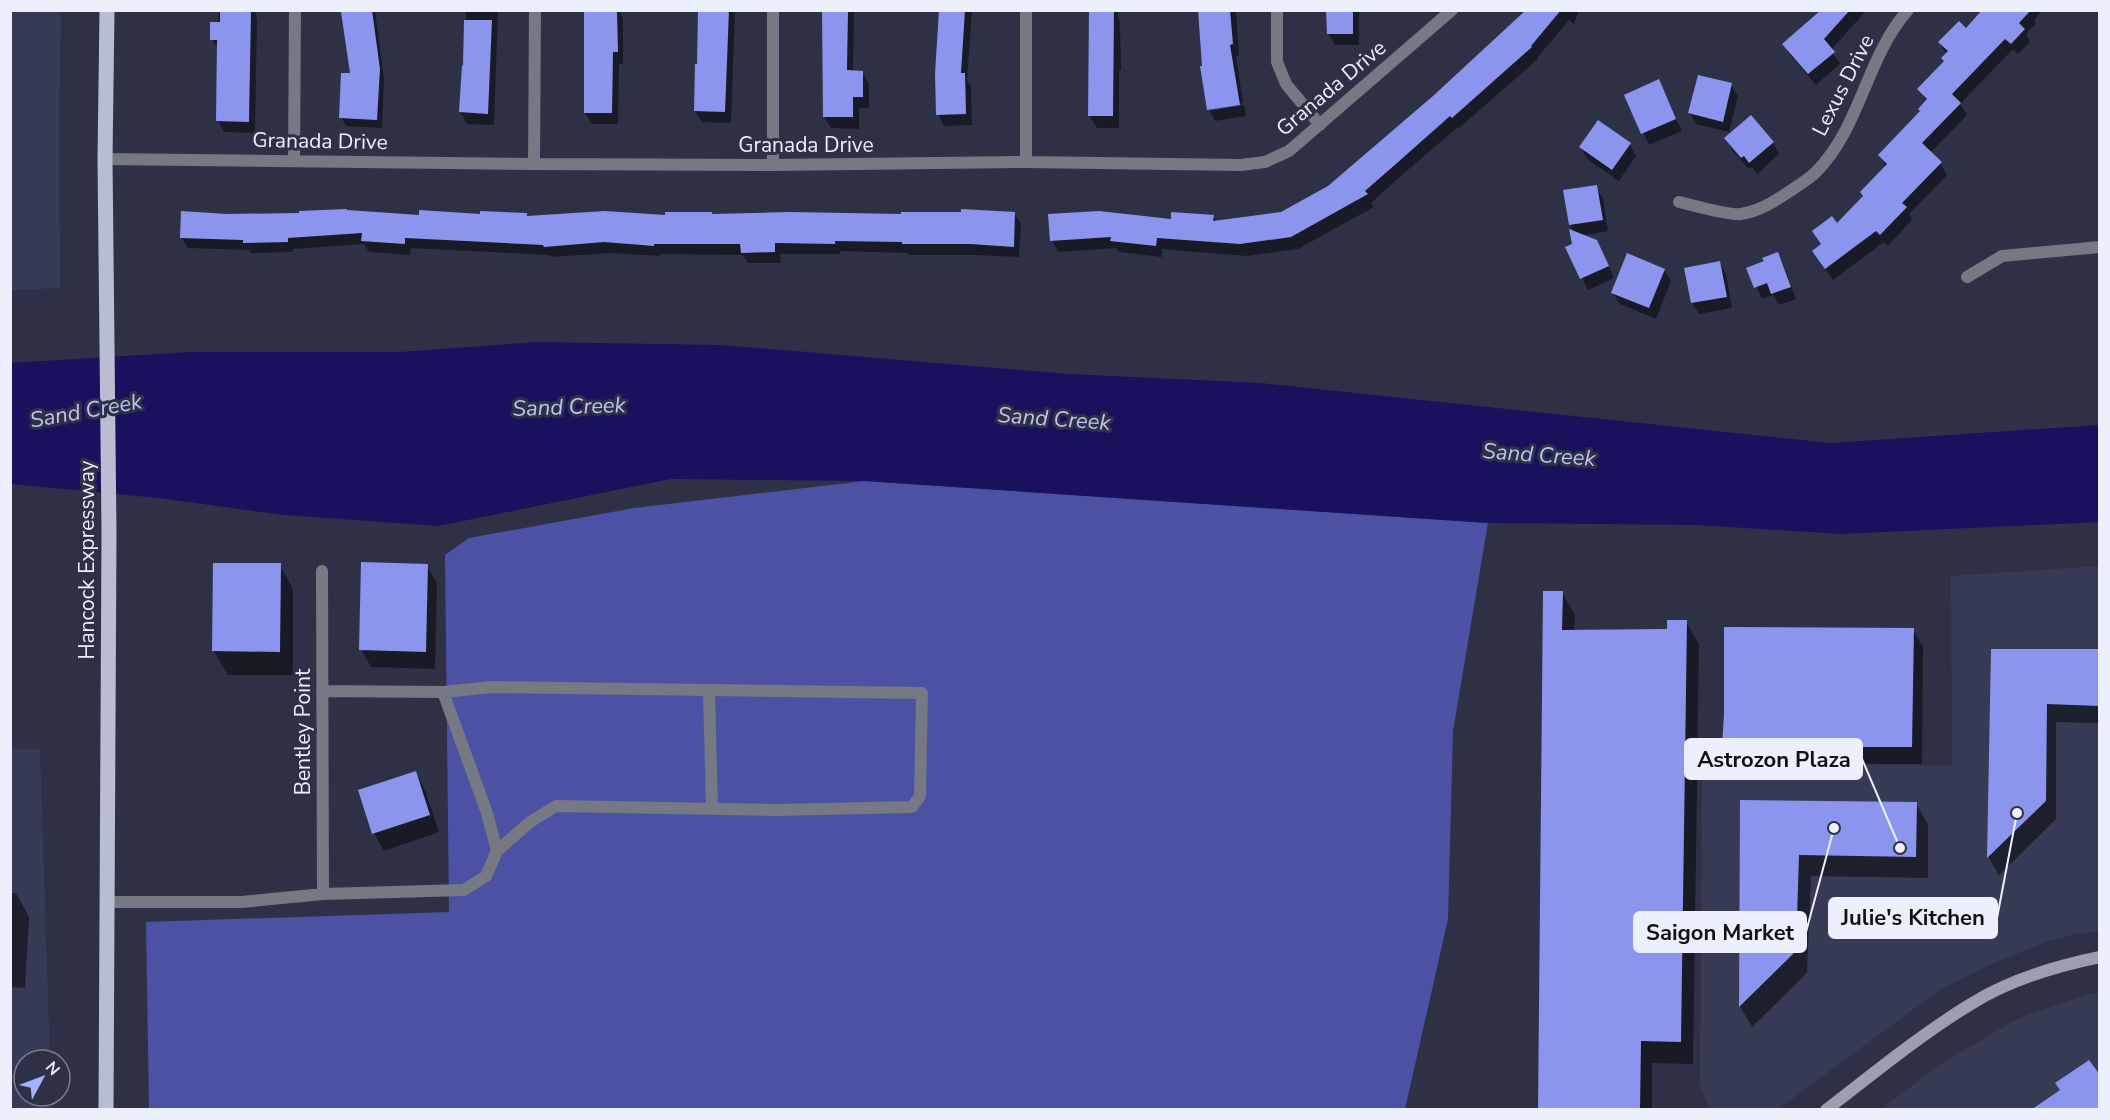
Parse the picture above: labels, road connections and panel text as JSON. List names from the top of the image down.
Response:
{
  "streets": {
    "main road": ["Hancock Expressway"],
    "street": ["Lexus Drive", "Granada Drive", "Bentley Point"]
  },
  "crossings": [
    ["Granada Drive", "Hancock Expressway"]
  ],
  "water": ["Sand Creek"],
  "places": ["Julie's Kitchen", "Saigon Market", "Astrozon Plaza"],
  "north": "top right"
}
